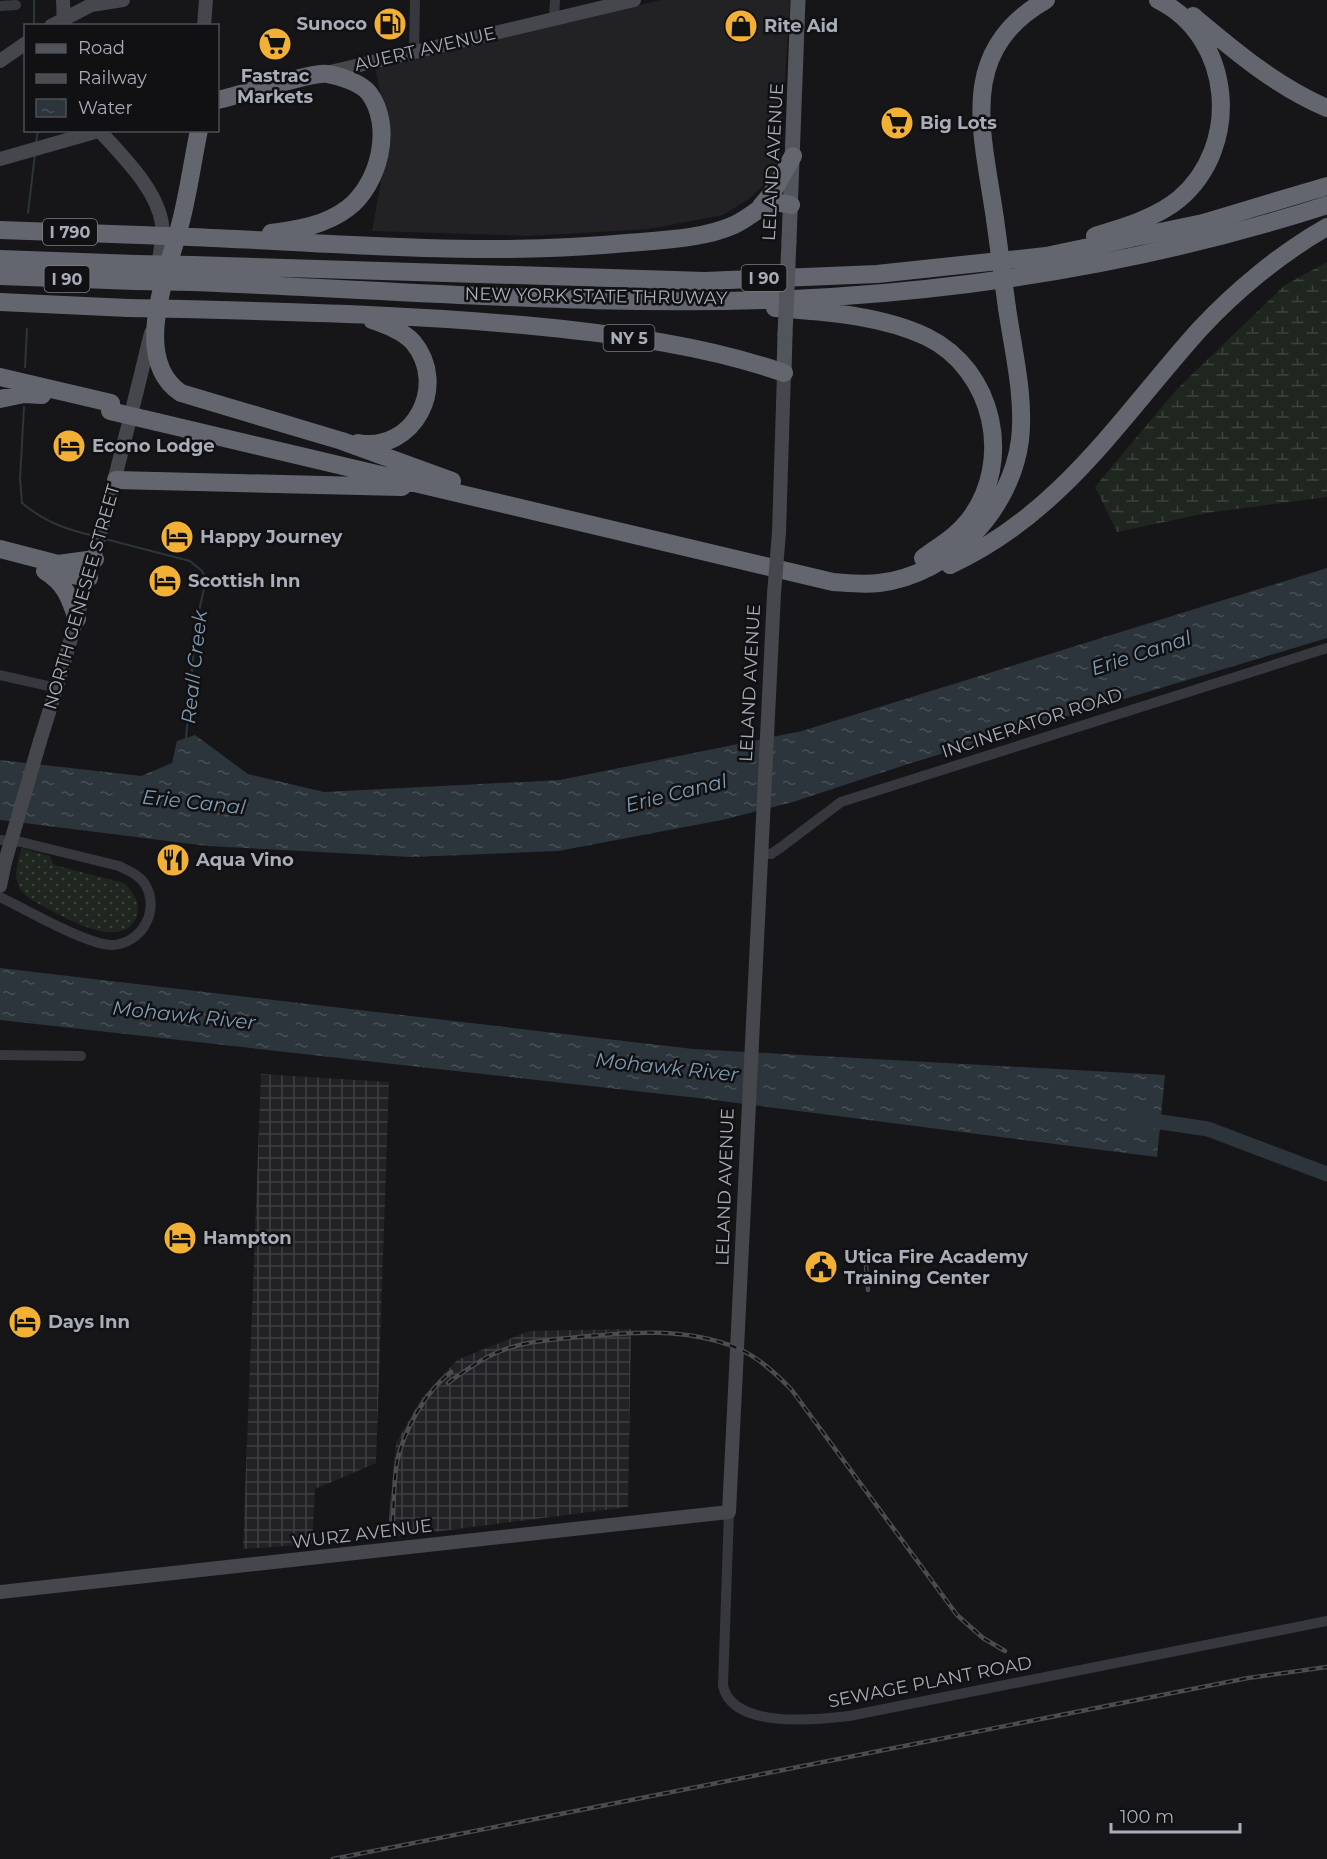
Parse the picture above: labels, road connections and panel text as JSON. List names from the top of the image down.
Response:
{
  "streets": {
    "highway": [
      "AUERT AVENUE",
      "I 790",
      "I 90",
      "NEW YORK STATE THRUWAY",
      "NY 5",
      "NORTH GENESEE STREET"
    ],
    "main road": ["LELAND AVENUE"],
    "street": ["INCINERATOR ROAD", "WURZ AVENUE", "SEWAGE PLANT ROAD"]
  },
  "crossings": [
    ["LELAND AVENUE", "NY 5"],
    ["LELAND AVENUE", "INCINERATOR ROAD"],
    ["LELAND AVENUE", "WURZ AVENUE"],
    ["LELAND AVENUE", "SEWAGE PLANT ROAD"],
    ["WURZ AVENUE", "SEWAGE PLANT ROAD"]
  ],
  "water": ["Erie Canal", "Reall Creek", "Mohawk River"],
  "places": {
    "fuel station": ["Sunoco"],
    "shop": ["Rite Aid"],
    "supermarket": ["Fastrac Markets", "Big Lots"],
    "hotel": [
      "Econo Lodge",
      "Happy Journey",
      "Scottish Inn",
      "Hampton",
      "Days Inn"
    ],
    "restaurant": ["Aqua Vino"],
    "public building": ["Utica Fire Academy Training Center"]
  },
  "legend": ["Road", "Railway", "Water"],
  "scale_bar": "100 m"
}
